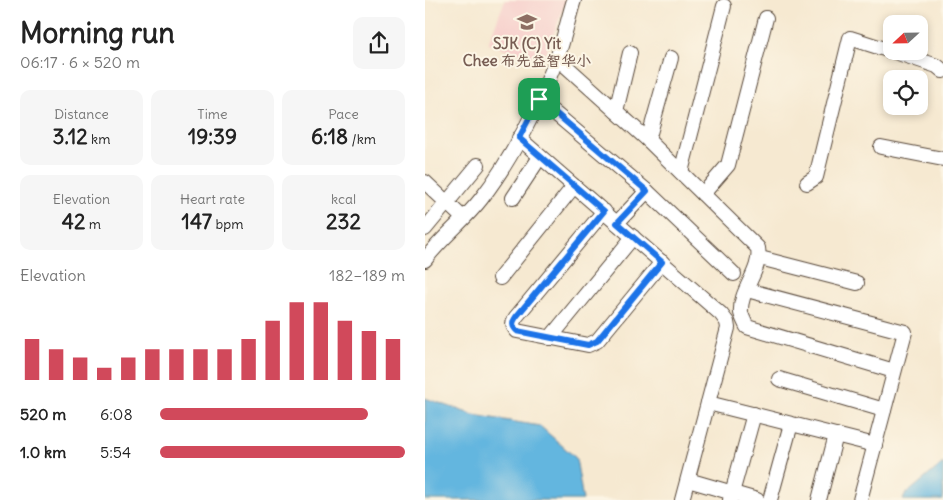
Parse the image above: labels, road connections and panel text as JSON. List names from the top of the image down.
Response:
{
  "places": {
    "school or university": ["SJK (C) Yit Chee 布先益智华小"]
  },
  "north": "left",
  "page": {
    "heading": ["Morning run", "06:17 · 6 × 520 m"],
    "stats": [
      ["Distance", "3.12 km"],
      ["Time", "19:39"],
      ["Pace", "6:18 /km"],
      ["Elevation", "42 m"],
      ["Heart rate", "147 bpm"],
      ["kcal", "232"]
    ],
    "chart": ["Elevation", "182–189 m"],
    "list": [
      {
        "name": "520 m",
        "note": "6:08"
      },
      {
        "name": "1.0 km",
        "note": "5:54"
      }
    ]
  }
}
